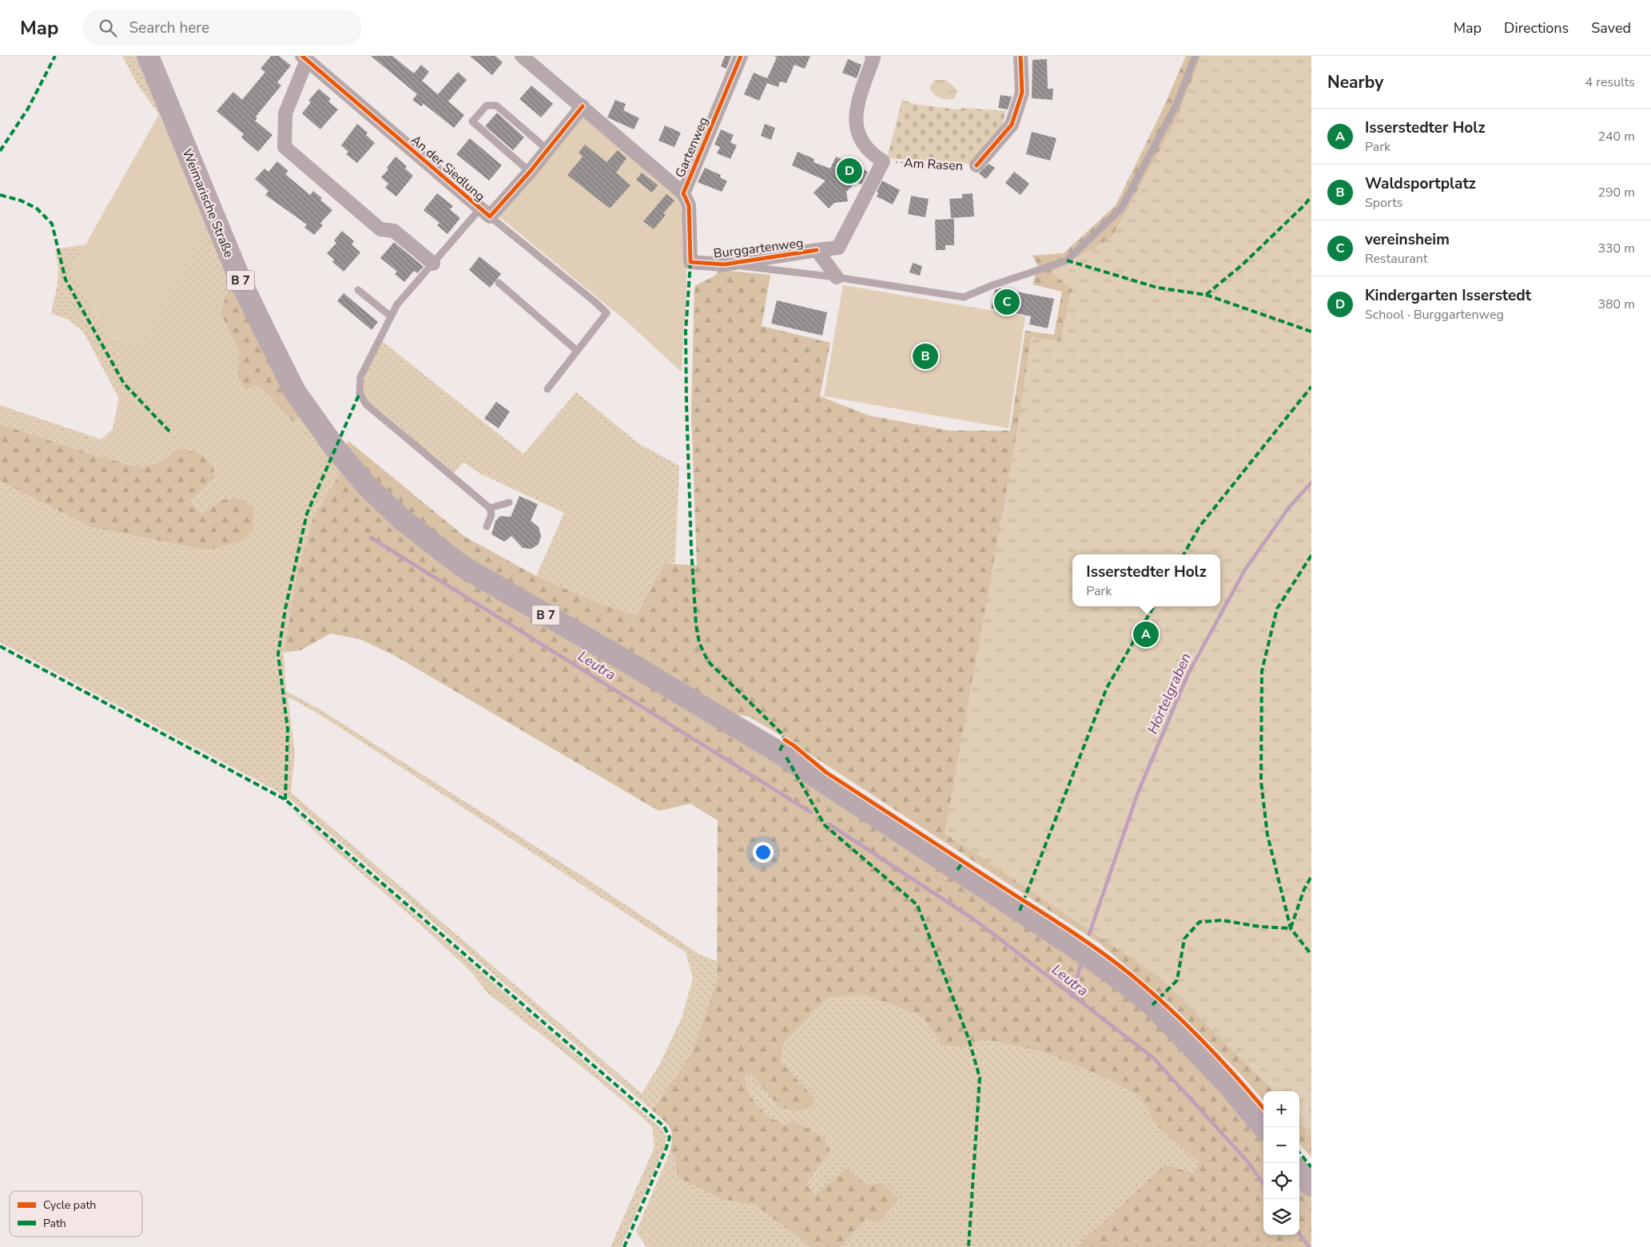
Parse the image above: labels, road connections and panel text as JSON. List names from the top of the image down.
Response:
{
  "streets": {
    "main road": ["Weimarische Straße", "B 7"],
    "street": [
      "Gartenweg",
      "Am Rasen",
      "An der Siedlung",
      "Burggartenweg"
    ]
  },
  "crossings": [
    ["Gartenweg", "An der Siedlung"],
    ["Gartenweg", "Burggartenweg"],
    ["Am Rasen", "Burggartenweg"]
  ],
  "water": ["Leutra", "Hörtelgraben"],
  "legend": ["Cycle path", "Path"],
  "page": {
    "header": "Map",
    "search": "Search here",
    "nav": ["Map", "Directions", "Saved"],
    "heading": ["Nearby", "4 results"],
    "list": [
      {
        "mark": "A",
        "name": "Isserstedter Holz",
        "note": "Park",
        "value": "240 m"
      },
      {
        "mark": "B",
        "name": "Waldsportplatz",
        "note": "Sports",
        "value": "290 m"
      },
      {
        "mark": "C",
        "name": "vereinsheim",
        "note": "Restaurant",
        "value": "330 m"
      },
      {
        "mark": "D",
        "name": "Kindergarten Isserstedt",
        "note": "School · Burggartenweg",
        "value": "380 m"
      }
    ],
    "pins": [
      "D",
      "C",
      "B",
      "A"
    ],
    "popup": ["Isserstedter Holz", "Park"],
    "map_buttons": ["+", "−"]
  }
}
